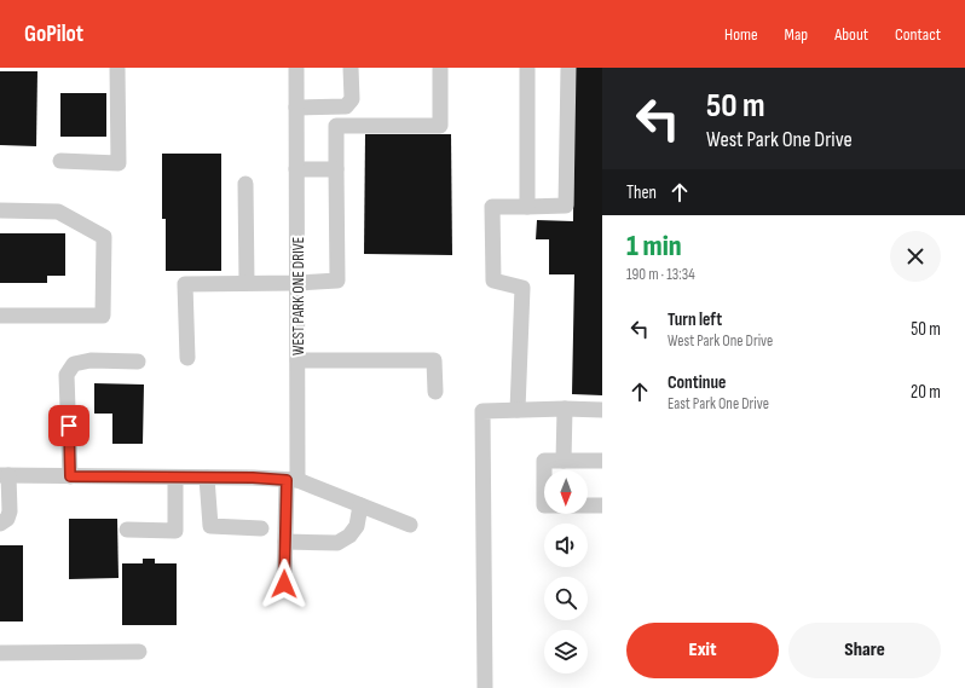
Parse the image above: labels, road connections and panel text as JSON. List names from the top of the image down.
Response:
{
  "streets": {
    "street": ["WEST PARK ONE DRIVE"]
  },
  "north": "bottom",
  "page": {
    "header": "GoPilot",
    "nav": [
      "Home",
      "Map",
      "About",
      "Contact"
    ],
    "turn": ["50 m", "West Park One Drive"],
    "then": "Then",
    "heading": ["1 min", "190 m · 13:34"],
    "list": [
      {
        "name": "Turn left",
        "note": "West Park One Drive",
        "value": "50 m"
      },
      {
        "name": "Continue",
        "note": "East Park One Drive",
        "value": "20 m"
      }
    ],
    "buttons": ["Exit", "Share"]
  }
}
